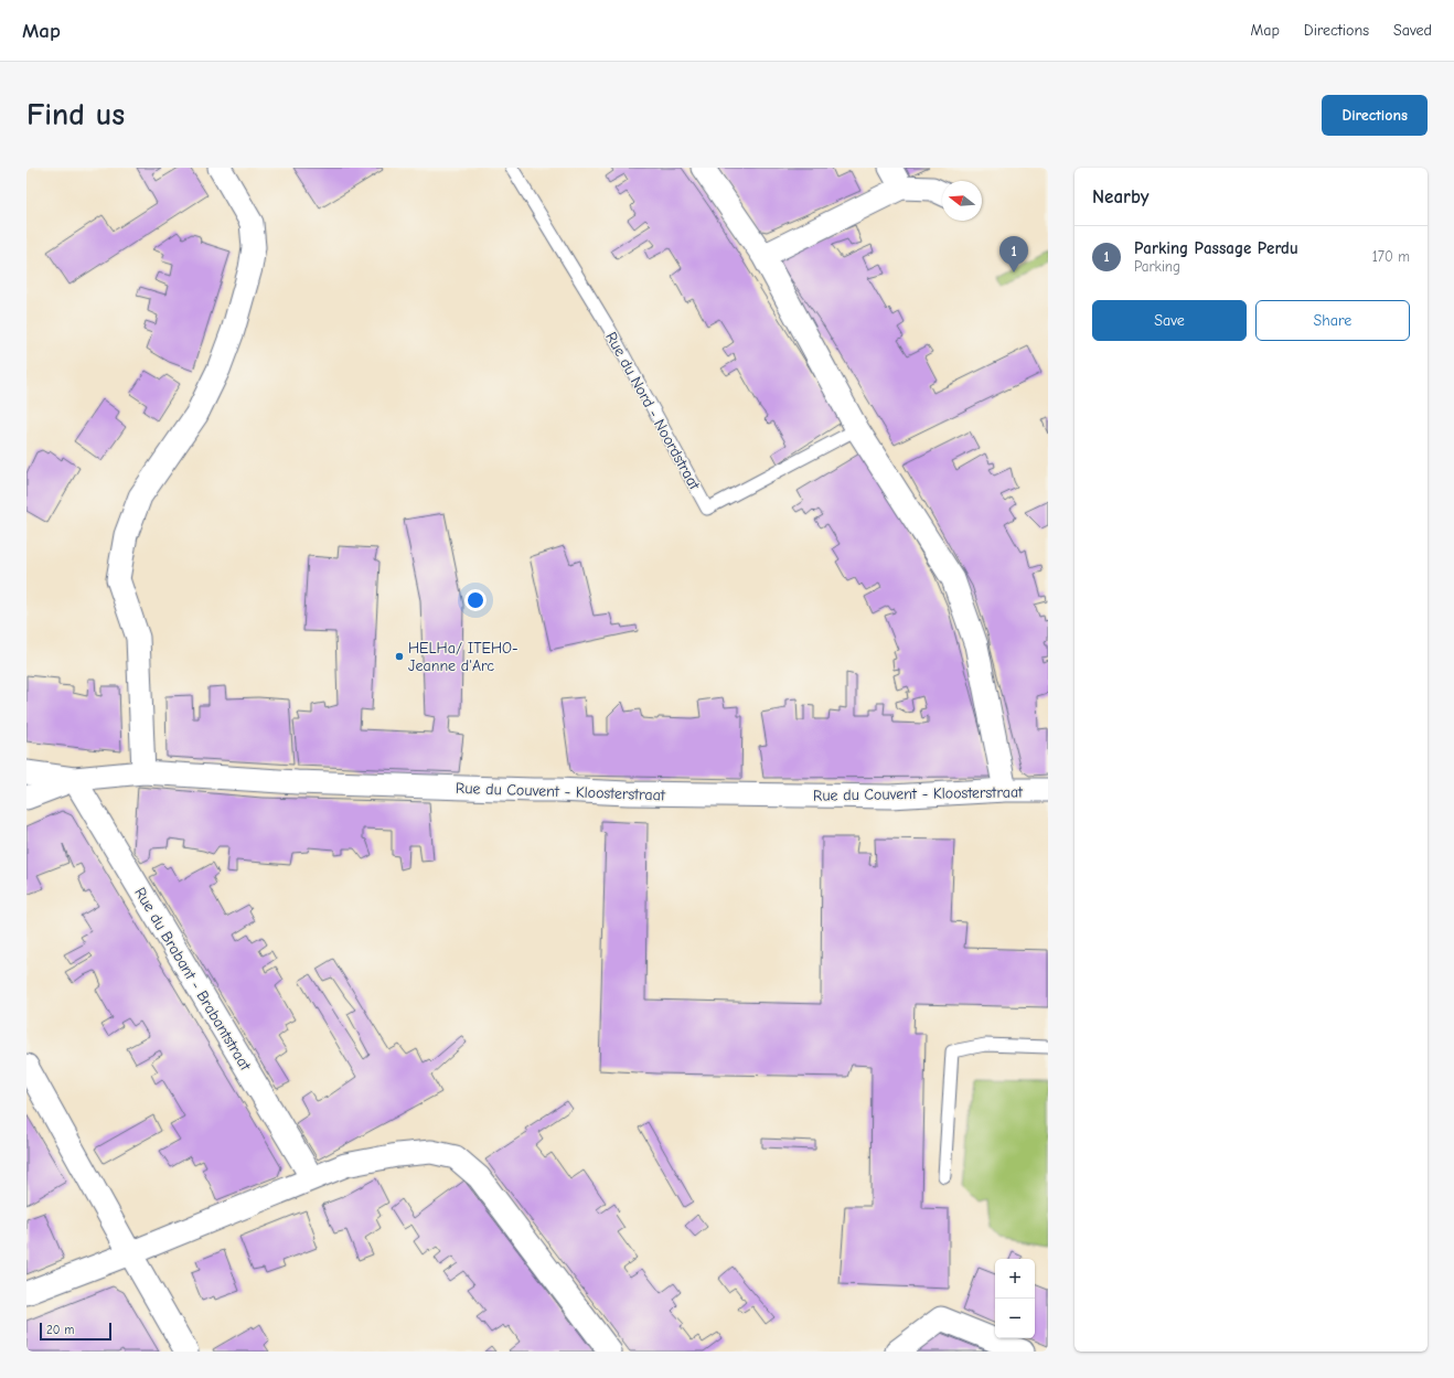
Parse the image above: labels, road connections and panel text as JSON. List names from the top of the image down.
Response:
{
  "streets": {
    "street": ["Rue du Couvent - Kloosterstraat", "Rue du Brabant - Brabantstraat"],
    "lane": ["Rue du Nord - Noordstraat"]
  },
  "crossings": [
    ["Rue du Couvent - Kloosterstraat", "Rue du Brabant - Brabantstraat"]
  ],
  "places": ["HELHa/ ITEHO- Jeanne d'Arc"],
  "scale_bar": "20 m",
  "north": "left",
  "page": {
    "header": "Map",
    "nav": ["Map", "Directions", "Saved"],
    "buttons": [
      "Directions",
      ["Save", "Share"]
    ],
    "title": "Find us",
    "heading": "Nearby",
    "list": [
      {
        "mark": "1",
        "name": "Parking Passage Perdu",
        "note": "Parking",
        "value": "170 m"
      }
    ],
    "pins": "1",
    "map_buttons": ["+", "−"],
    "scale": "20 m"
  }
}
